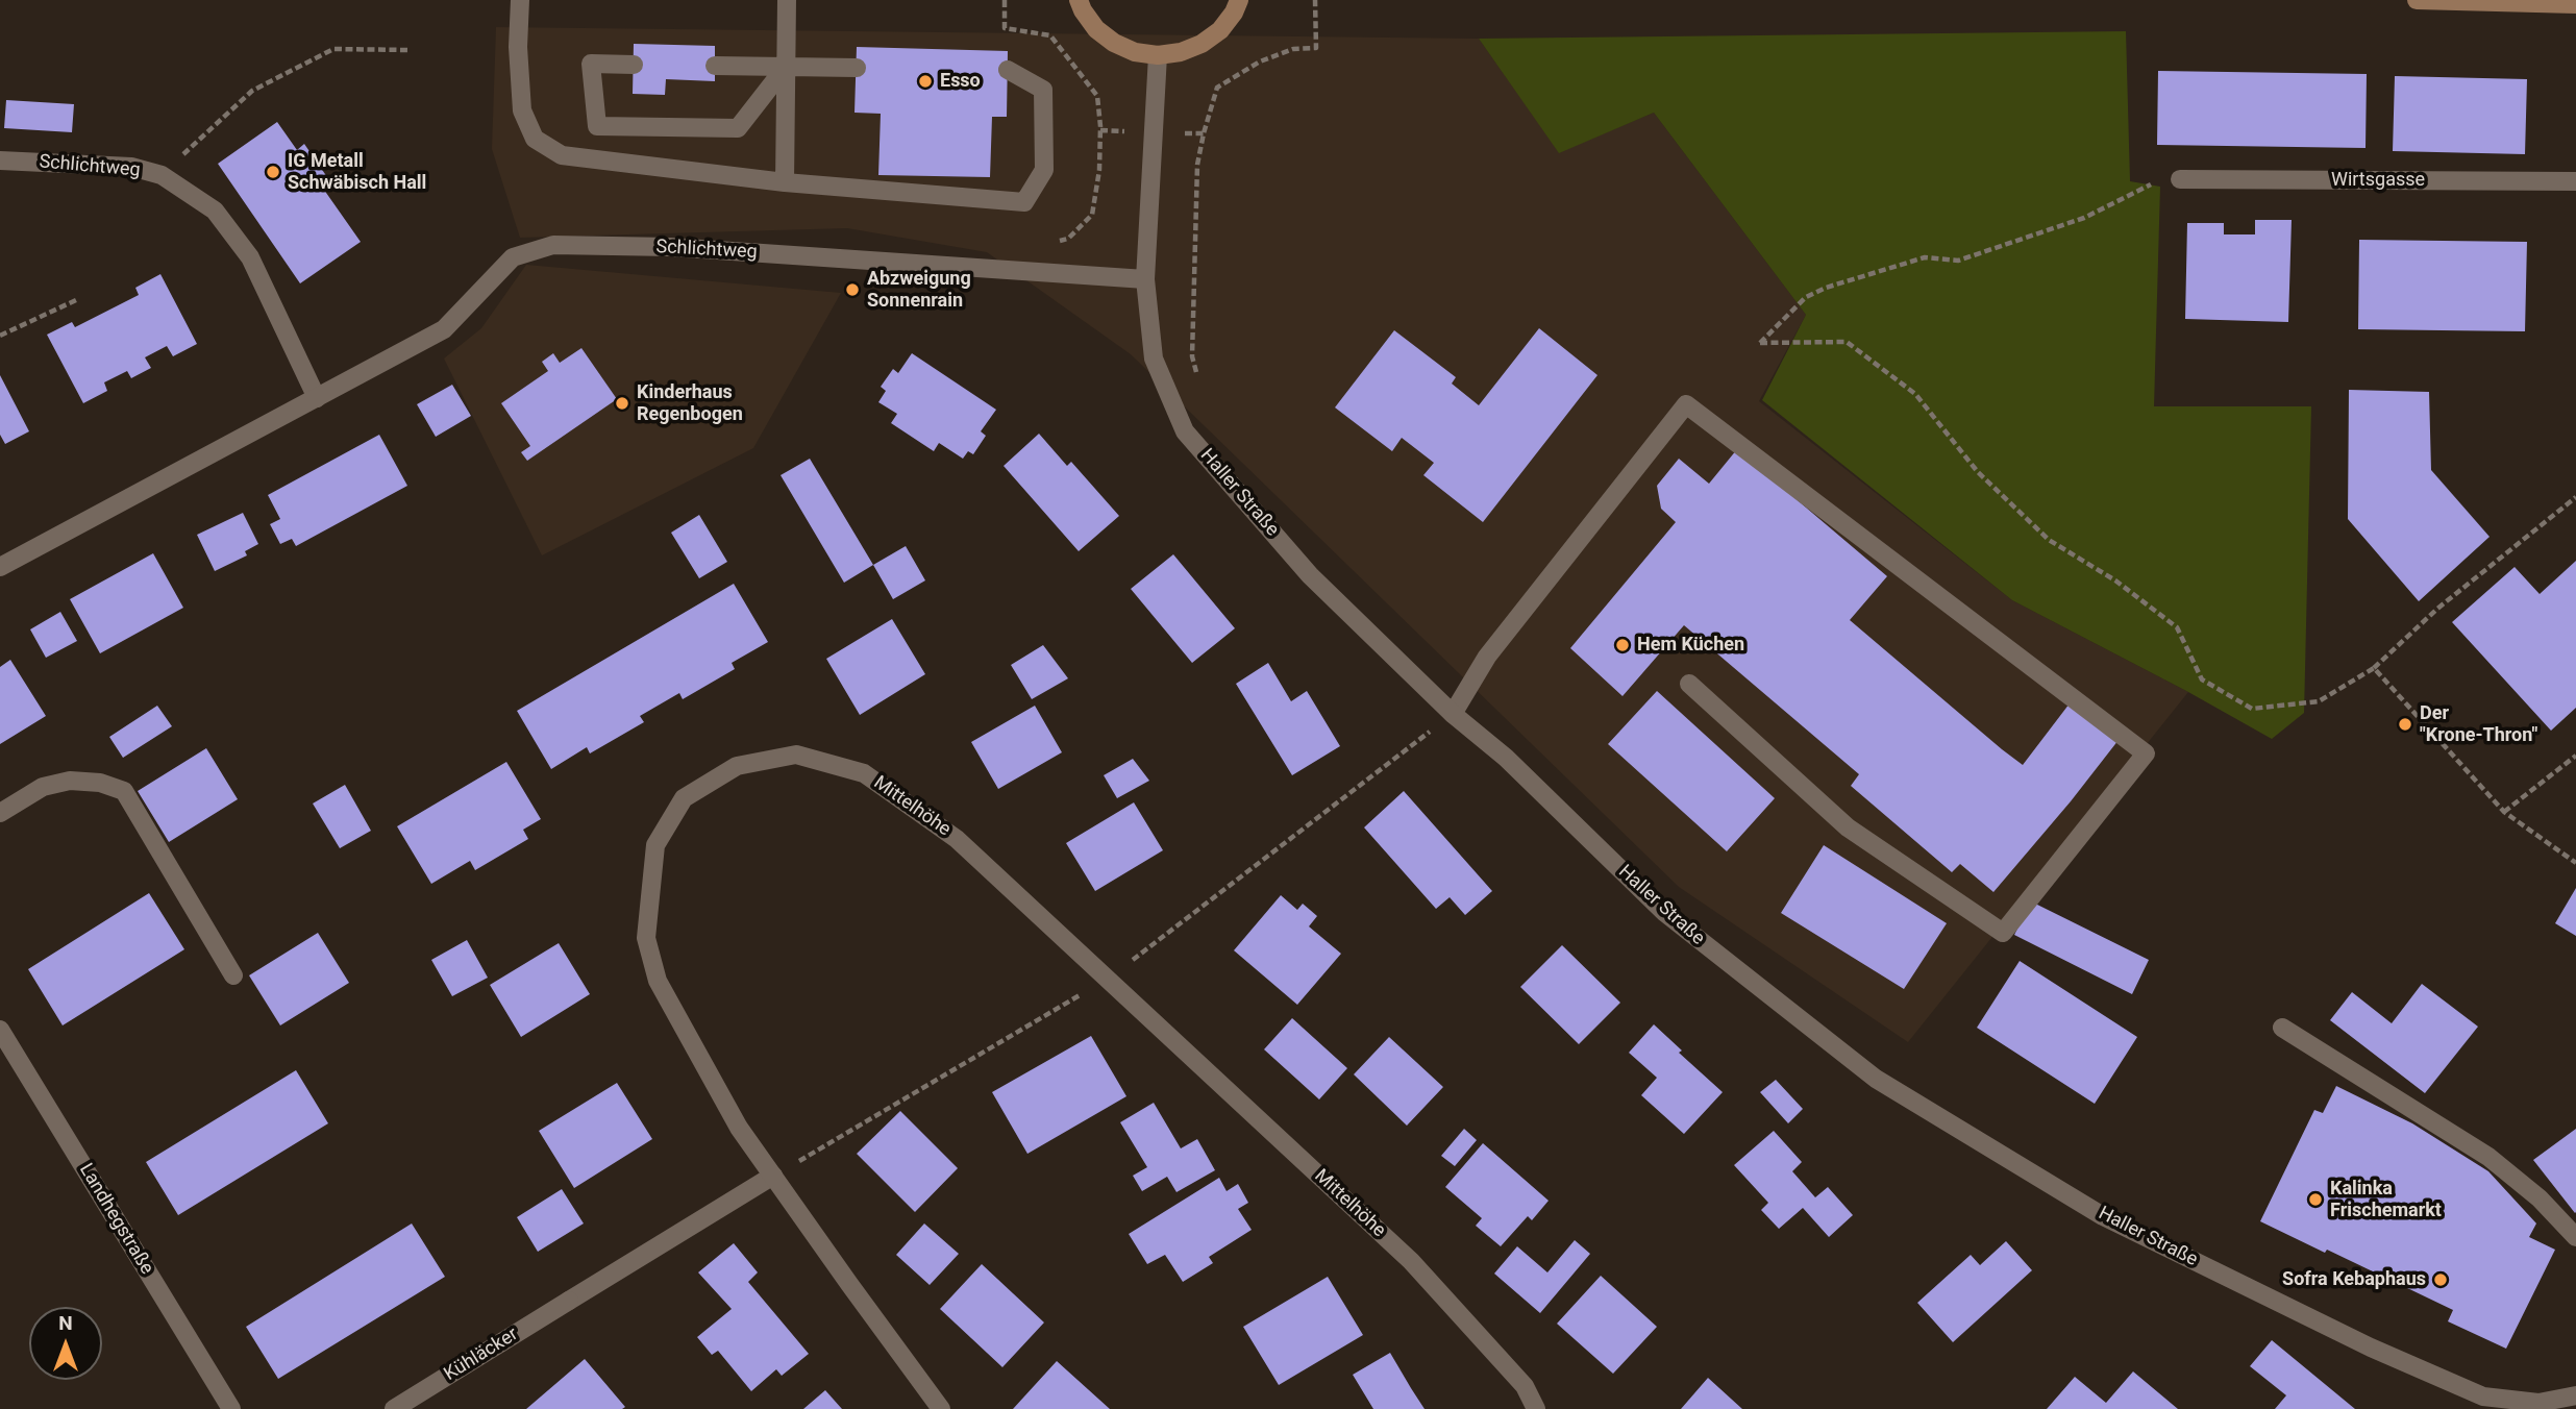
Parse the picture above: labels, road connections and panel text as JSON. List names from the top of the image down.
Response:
{
  "streets": {
    "street": [
      "Schlichtweg",
      "Wirtsgasse",
      "Haller Straße",
      "Mittelhöhe",
      "Landhegstraße",
      "Kühläcker"
    ]
  },
  "crossings": [
    ["Schlichtweg", "Haller Straße"],
    ["Mittelhöhe", "Kühläcker"]
  ],
  "places": [
    "Esso",
    "IG Metall Schwäbisch Hall",
    "Abzweigung Sonnenrain",
    "Kinderhaus Regenbogen",
    "Hem Küchen",
    "Der \"Krone-Thron\"",
    "Kalinka Frischemarkt",
    "Sofra Kebaphaus"
  ],
  "north": "top"
}
